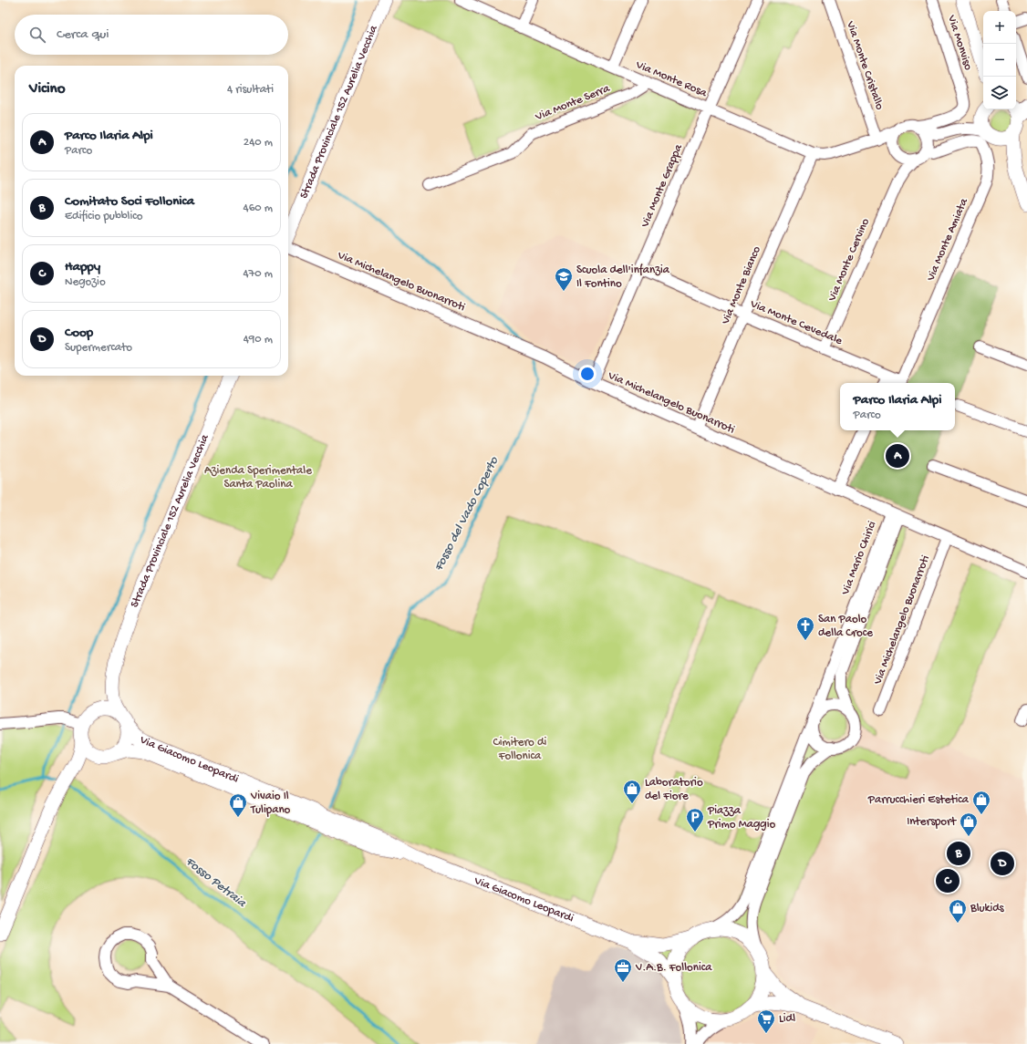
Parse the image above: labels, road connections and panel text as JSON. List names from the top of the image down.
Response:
{
  "streets": {
    "main road": ["Strada Provinciale 152 Aurelia Vecchia", "Via Giacomo Leopardi"],
    "street": [
      "Via Monviso",
      "Via Monte Cristallo",
      "Via Monte Rosa",
      "Via Monte Serra",
      "Via Monte Grappa",
      "Via Monte Amiata",
      "Via Monte Cervino",
      "Via Michelangelo Buonarroti",
      "Via Monte Bianco",
      "Via Monte Cevedale",
      "Via Mario Chirici"
    ]
  },
  "crossings": [
    ["Via Monviso", "Via Monte Rosa"],
    ["Via Monviso", "Via Monte Amiata"],
    ["Via Monviso", "Via Monte Cervino"],
    ["Via Monte Cristallo", "Via Monte Rosa"],
    ["Via Monte Rosa", "Via Monte Serra"],
    ["Via Monte Rosa", "Via Monte Grappa"],
    ["Via Monte Rosa", "Via Monte Amiata"],
    ["Via Monte Rosa", "Via Monte Cervino"],
    ["Via Monte Rosa", "Via Monte Bianco"],
    ["Strada Provinciale 152 Aurelia Vecchia", "Via Giacomo Leopardi"],
    ["Via Monte Grappa", "Via Michelangelo Buonarroti"],
    ["Via Monte Grappa", "Via Monte Cevedale"],
    ["Via Monte Amiata", "Via Monte Cervino"],
    ["Via Monte Amiata", "Via Monte Cevedale"],
    ["Via Monte Cervino", "Via Monte Cevedale"],
    ["Via Michelangelo Buonarroti", "Via Monte Bianco"],
    ["Via Michelangelo Buonarroti", "Via Mario Chirici"],
    ["Via Monte Bianco", "Via Monte Cevedale"],
    ["Via Mario Chirici", "Via Giacomo Leopardi"]
  ],
  "water": ["Fosso del Vado Coperto", "Fosso Petraia"],
  "parks": ["Azienda Sperimentale Santa Paolina", "Cimitero di Follonica"],
  "places": {
    "school or university": ["Scuola dell'infanzia Il Fontino"],
    "church": ["San Paolo della Croce"],
    "shop": [
      "Laboratorio del Fiore",
      "Parrucchieri Estetica",
      "Vivaio Il Tulipano",
      "Intersport",
      "Blukids"
    ],
    "parking": ["Piazza Primo Maggio"],
    "office": ["V.A.B. Follonica"],
    "supermarket": ["Lidl"]
  },
  "page": {
    "map_buttons": ["+", "−"],
    "search": "Cerca qui",
    "heading": ["Vicino", "4 risultati"],
    "list": [
      {
        "mark": "A",
        "name": "Parco Ilaria Alpi",
        "note": "Parco",
        "value": "240 m"
      },
      {
        "mark": "B",
        "name": "Comitato Soci Follonica",
        "note": "Edificio pubblico",
        "value": "460 m"
      },
      {
        "mark": "C",
        "name": "Happy",
        "note": "Negozio",
        "value": "470 m"
      },
      {
        "mark": "D",
        "name": "Coop",
        "note": "Supermercato",
        "value": "490 m"
      }
    ],
    "popup": ["Parco Ilaria Alpi", "Parco"],
    "pins": [
      "A",
      "B",
      "D",
      "C"
    ]
  }
}
